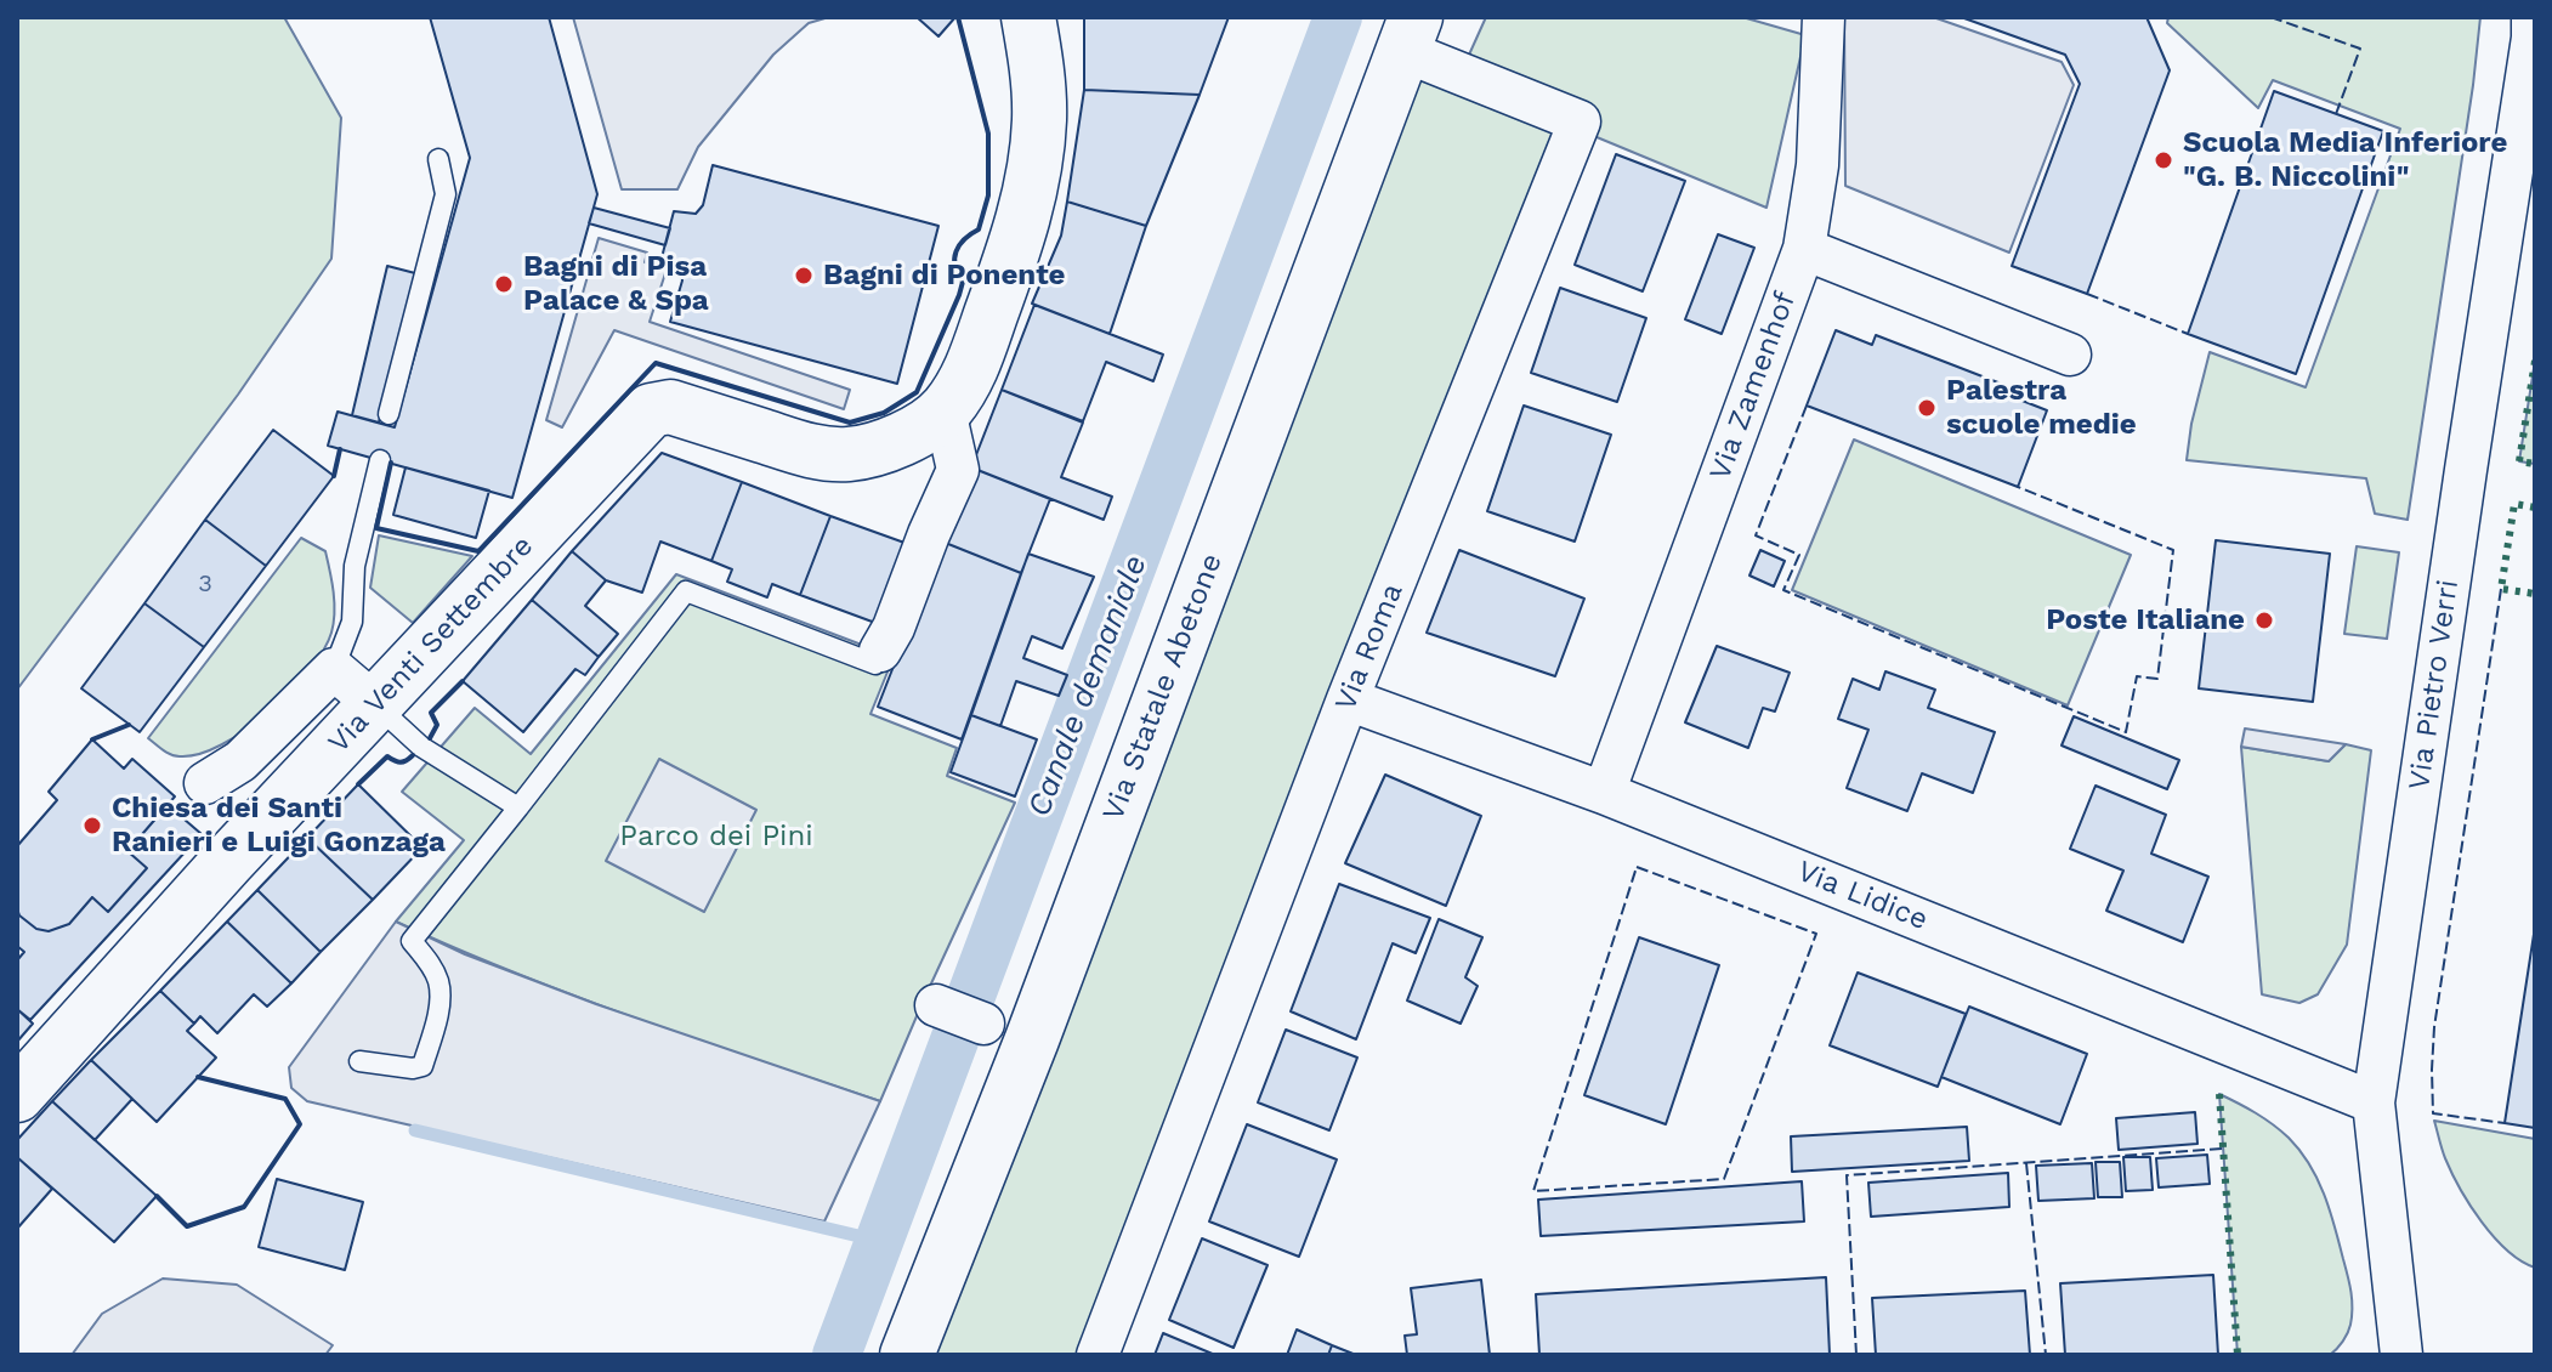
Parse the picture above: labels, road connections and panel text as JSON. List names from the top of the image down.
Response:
{
  "streets": {
    "street": [
      "Via Zamenhof",
      "Via Venti Settembre",
      "Via Roma",
      "Via Pietro Verri",
      "Via Statale Abetone",
      "Via Lidice"
    ]
  },
  "crossings": [
    ["Via Zamenhof", "Via Lidice"],
    ["Via Roma", "Via Statale Abetone"],
    ["Via Roma", "Via Lidice"],
    ["Via Pietro Verri", "Via Lidice"]
  ],
  "water": ["Canale demaniale"],
  "parks": ["Parco dei Pini"],
  "places": [
    "Scuola Media Inferiore \"G. B. Niccolini\"",
    "Bagni di Ponente",
    "Bagni di Pisa Palace & Spa",
    "Palestra scuole medie",
    "Poste Italiane",
    "Chiesa dei Santi Ranieri e Luigi Gonzaga"
  ],
  "house_numbers": ["3"]
}
